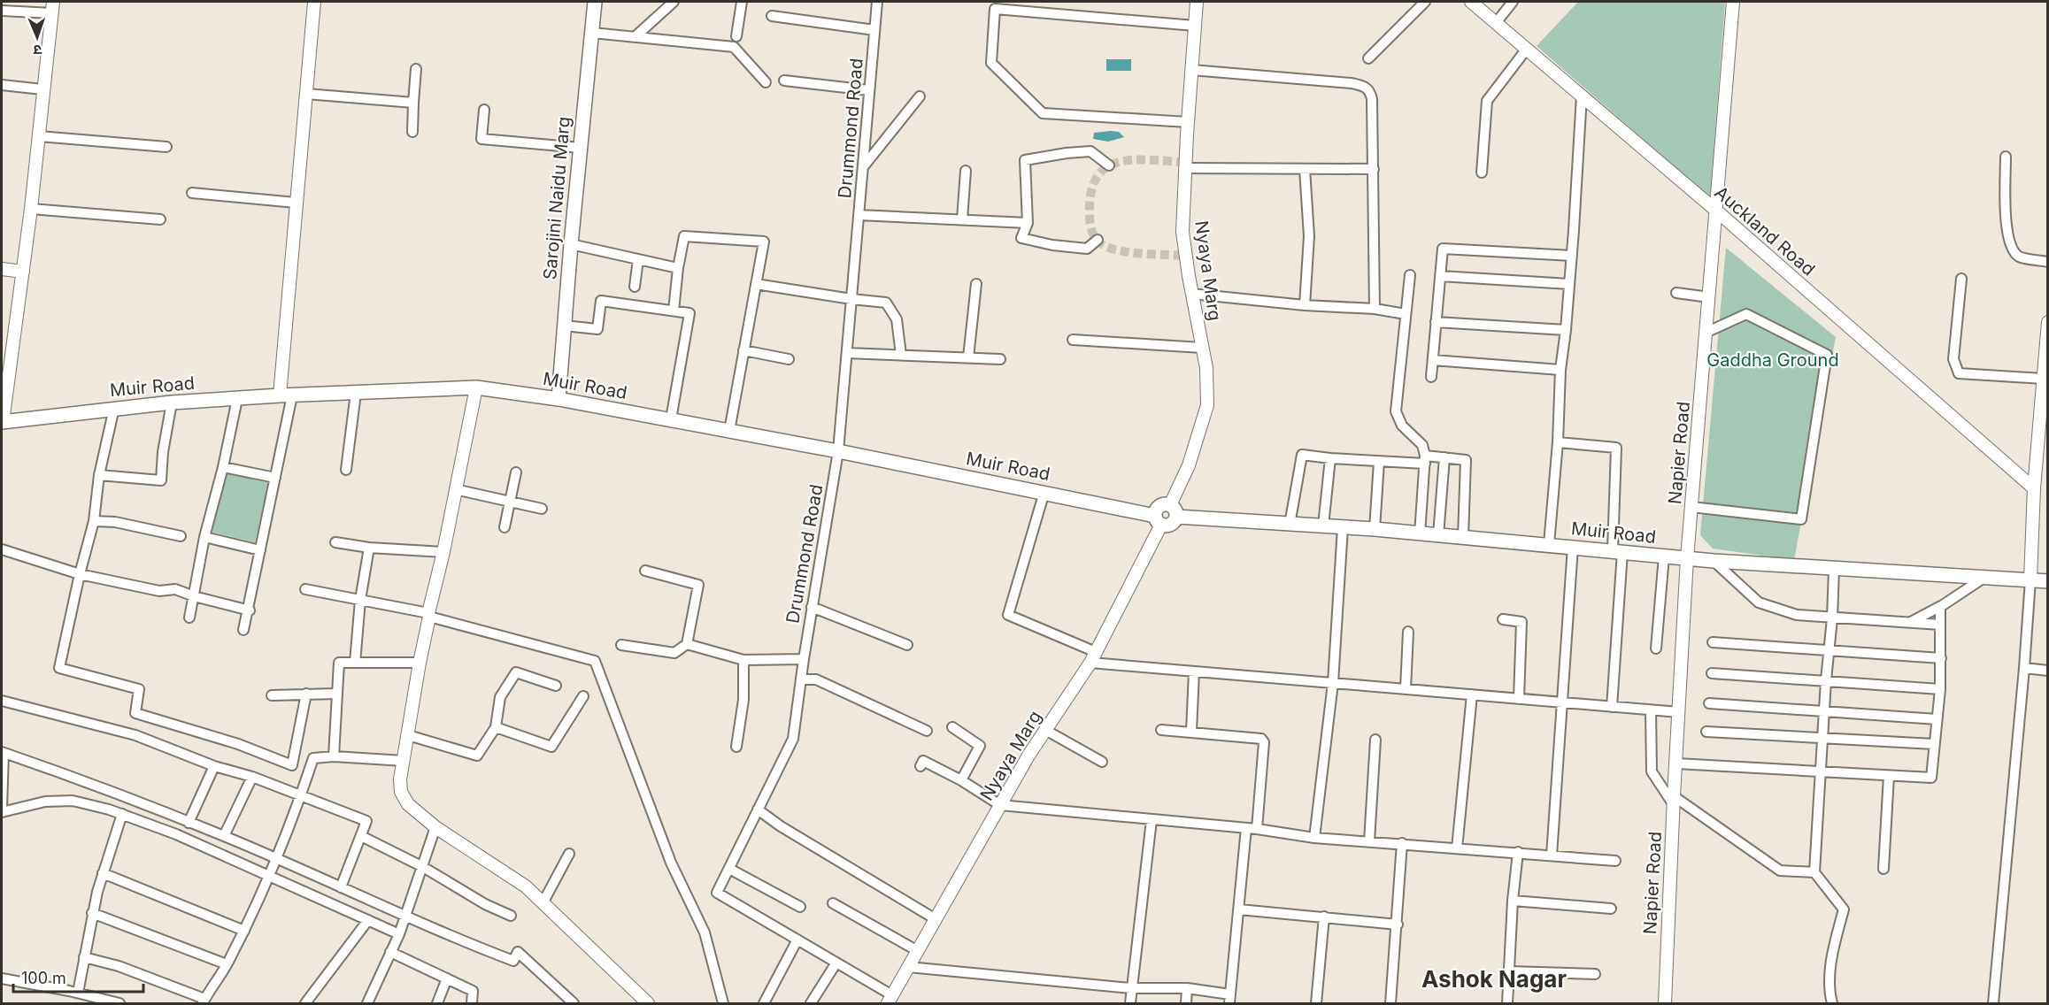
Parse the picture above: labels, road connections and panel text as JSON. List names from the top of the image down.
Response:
{
  "streets": {
    "main road": ["Sarojini Naidu Marg", "Muir Road"],
    "street": [
      "Drummond Road",
      "Auckland Road",
      "Nyaya Marg",
      "Napier Road"
    ]
  },
  "crossings": [
    ["Drummond Road", "Nyaya Marg"],
    ["Drummond Road", "Muir Road"],
    ["Sarojini Naidu Marg", "Muir Road"],
    ["Auckland Road", "Napier Road"],
    ["Nyaya Marg", "Muir Road"],
    ["Muir Road", "Napier Road"]
  ],
  "districts": ["Ashok Nagar"],
  "parks": ["Gaddha Ground"],
  "scale_bar": "100 m",
  "north": "bottom"
}
